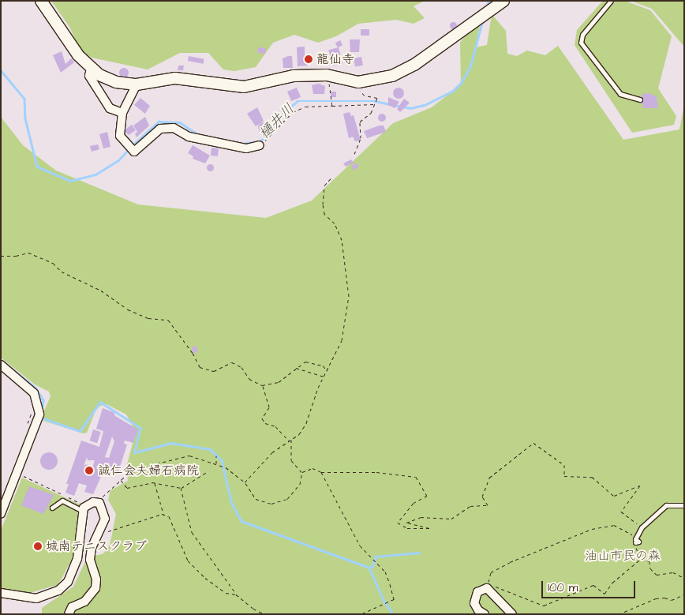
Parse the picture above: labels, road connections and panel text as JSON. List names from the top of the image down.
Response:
{
  "water": ["樋井川"],
  "parks": ["油山市民の森"],
  "places": ["龍仙寺", "誠仁会夫婦石病院", "城南テニスクラブ"],
  "scale_bar": "100 m"
}
